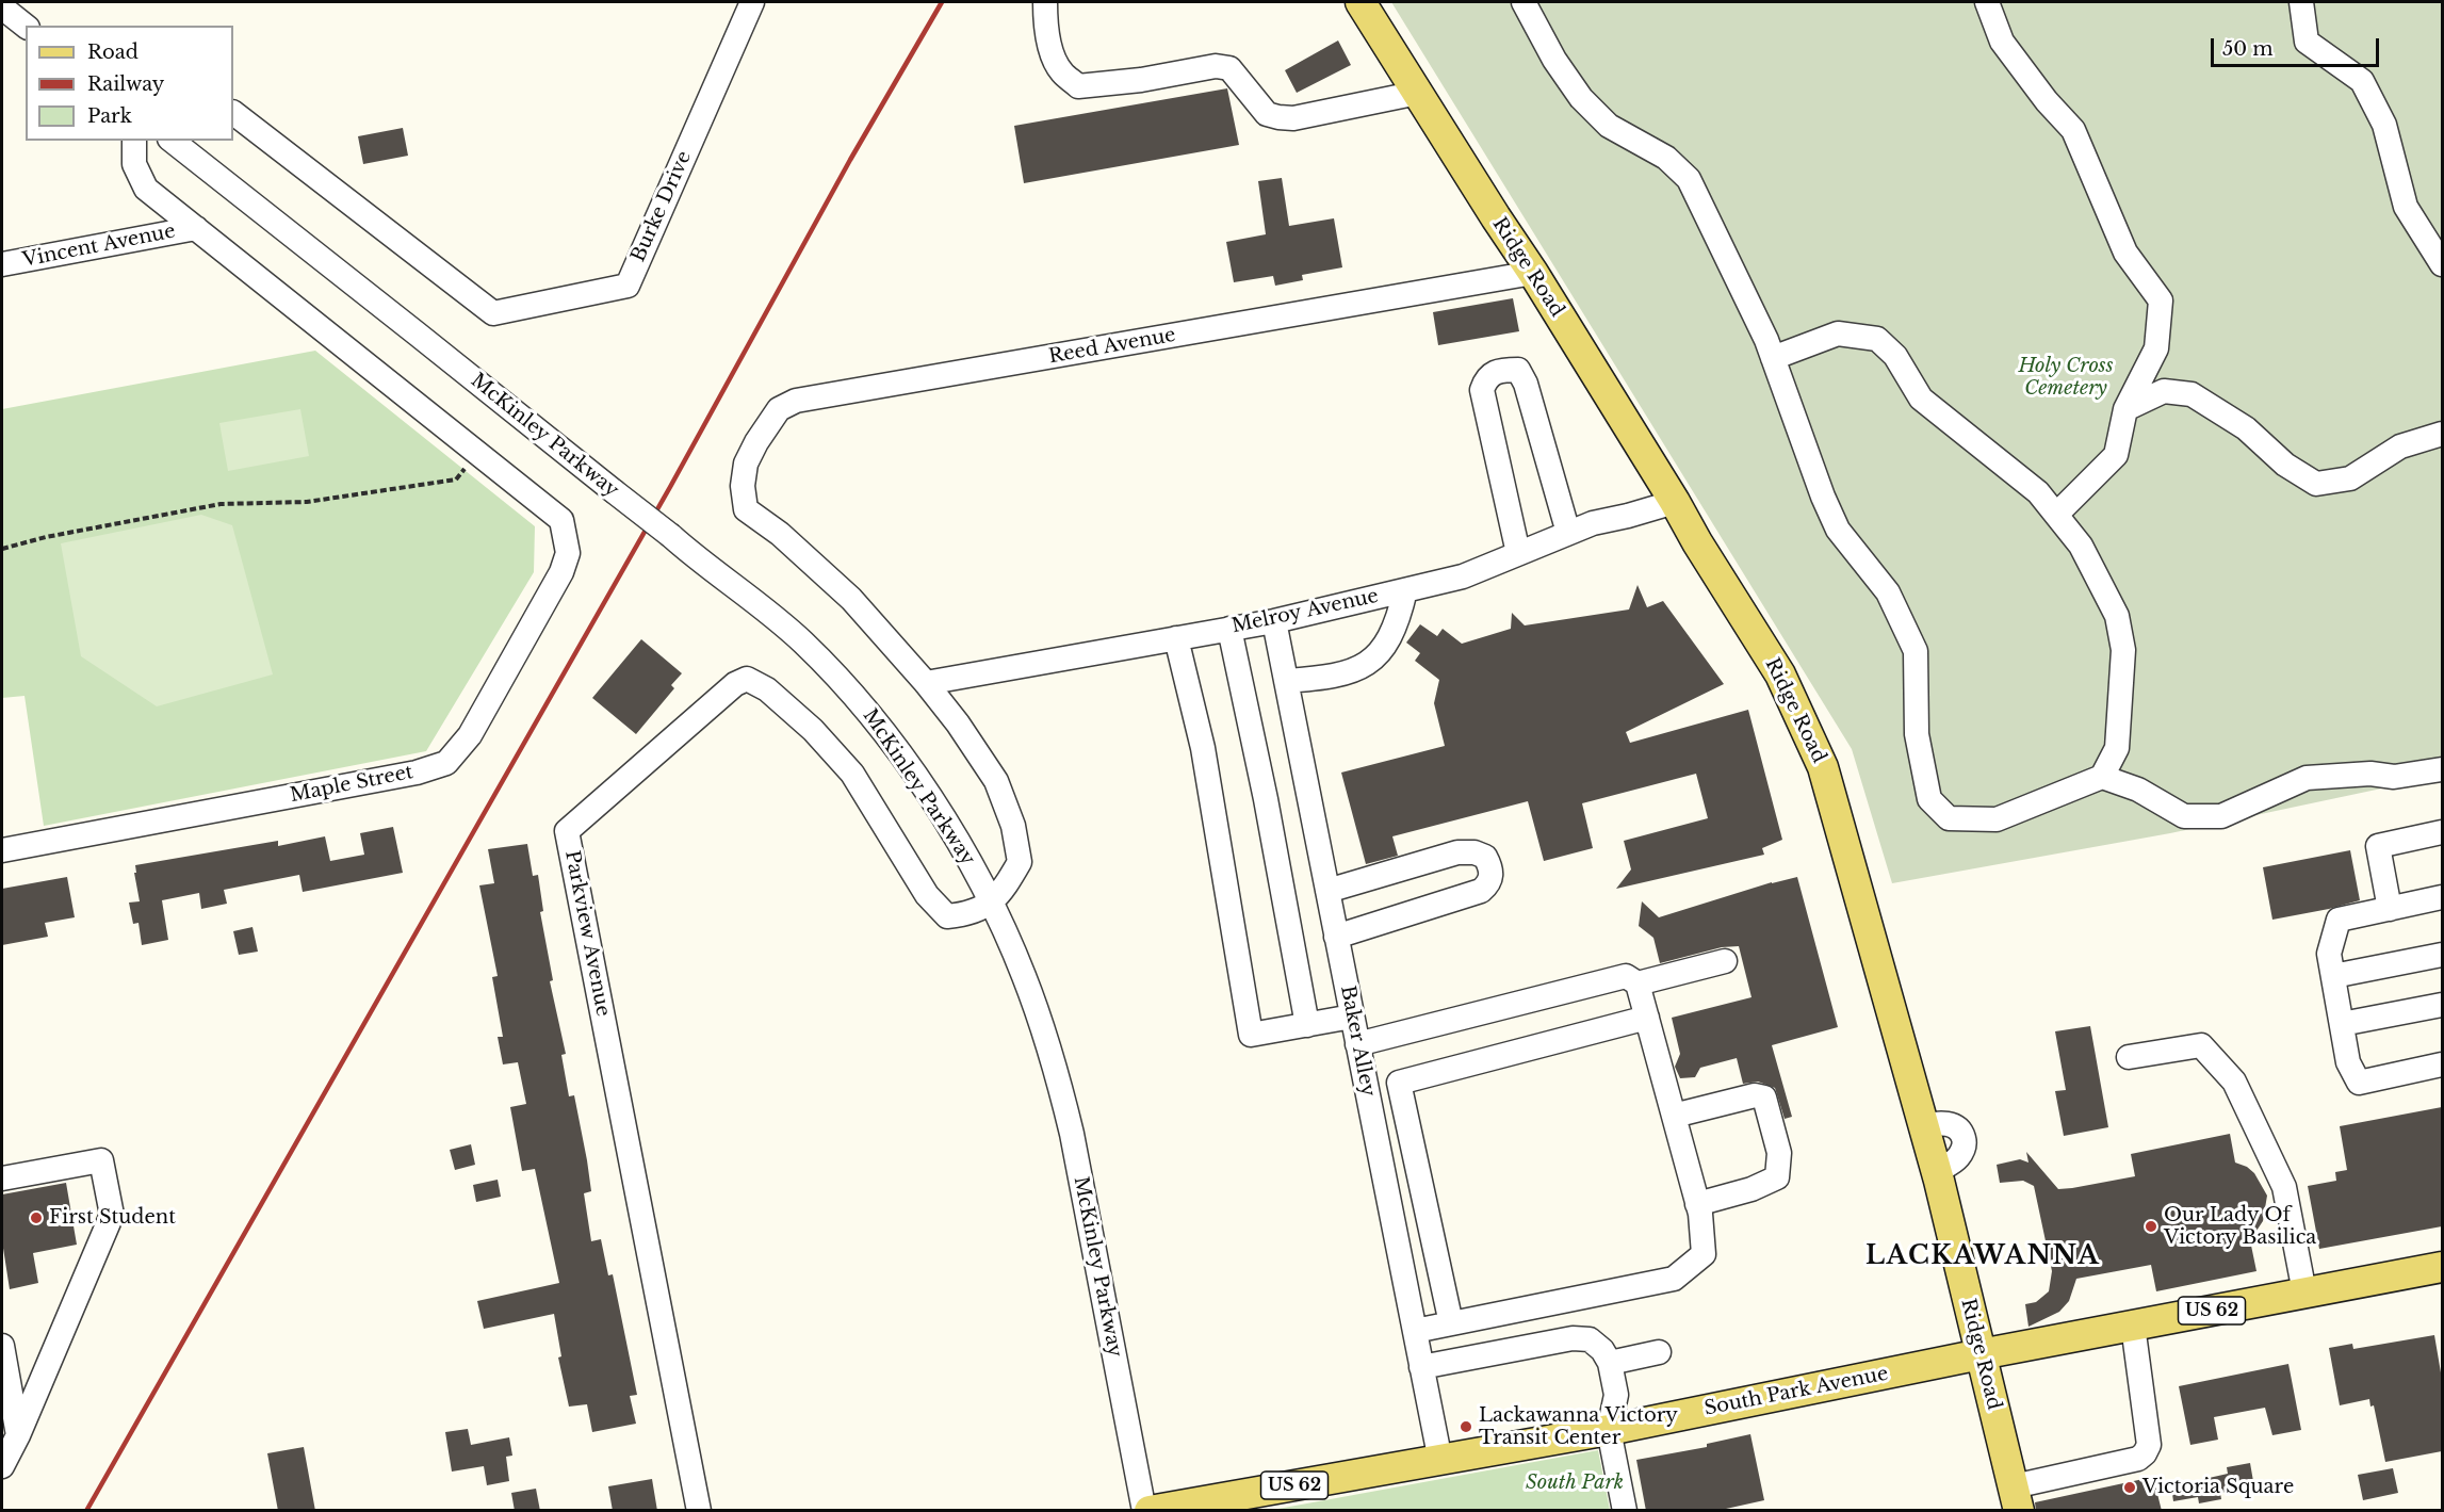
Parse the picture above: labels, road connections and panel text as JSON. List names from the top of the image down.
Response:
{
  "streets": {
    "main road": ["Ridge Road", "US 62", "South Park Avenue"],
    "street": [
      "Burke Drive",
      "Vincent Avenue",
      "Reed Avenue",
      "McKinley Parkway",
      "Melroy Avenue",
      "Maple Street",
      "Parkview Avenue",
      "Baker Alley"
    ]
  },
  "crossings": [
    ["Ridge Road", "Reed Avenue"],
    ["Ridge Road", "Melroy Avenue"],
    ["Ridge Road", "South Park Avenue"],
    ["Reed Avenue", "Melroy Avenue"],
    ["McKinley Parkway", "Parkview Avenue"],
    ["Melroy Avenue", "Baker Alley"],
    ["Baker Alley", "South Park Avenue"]
  ],
  "districts": ["LACKAWANNA"],
  "parks": ["Holy Cross Cemetery", "South Park"],
  "places": [
    "First Student",
    "Our Lady Of Victory Basilica",
    "Lackawanna Victory Transit Center",
    "Victoria Square"
  ],
  "legend": ["Road", "Railway", "Park"],
  "scale_bar": "50 m"
}
